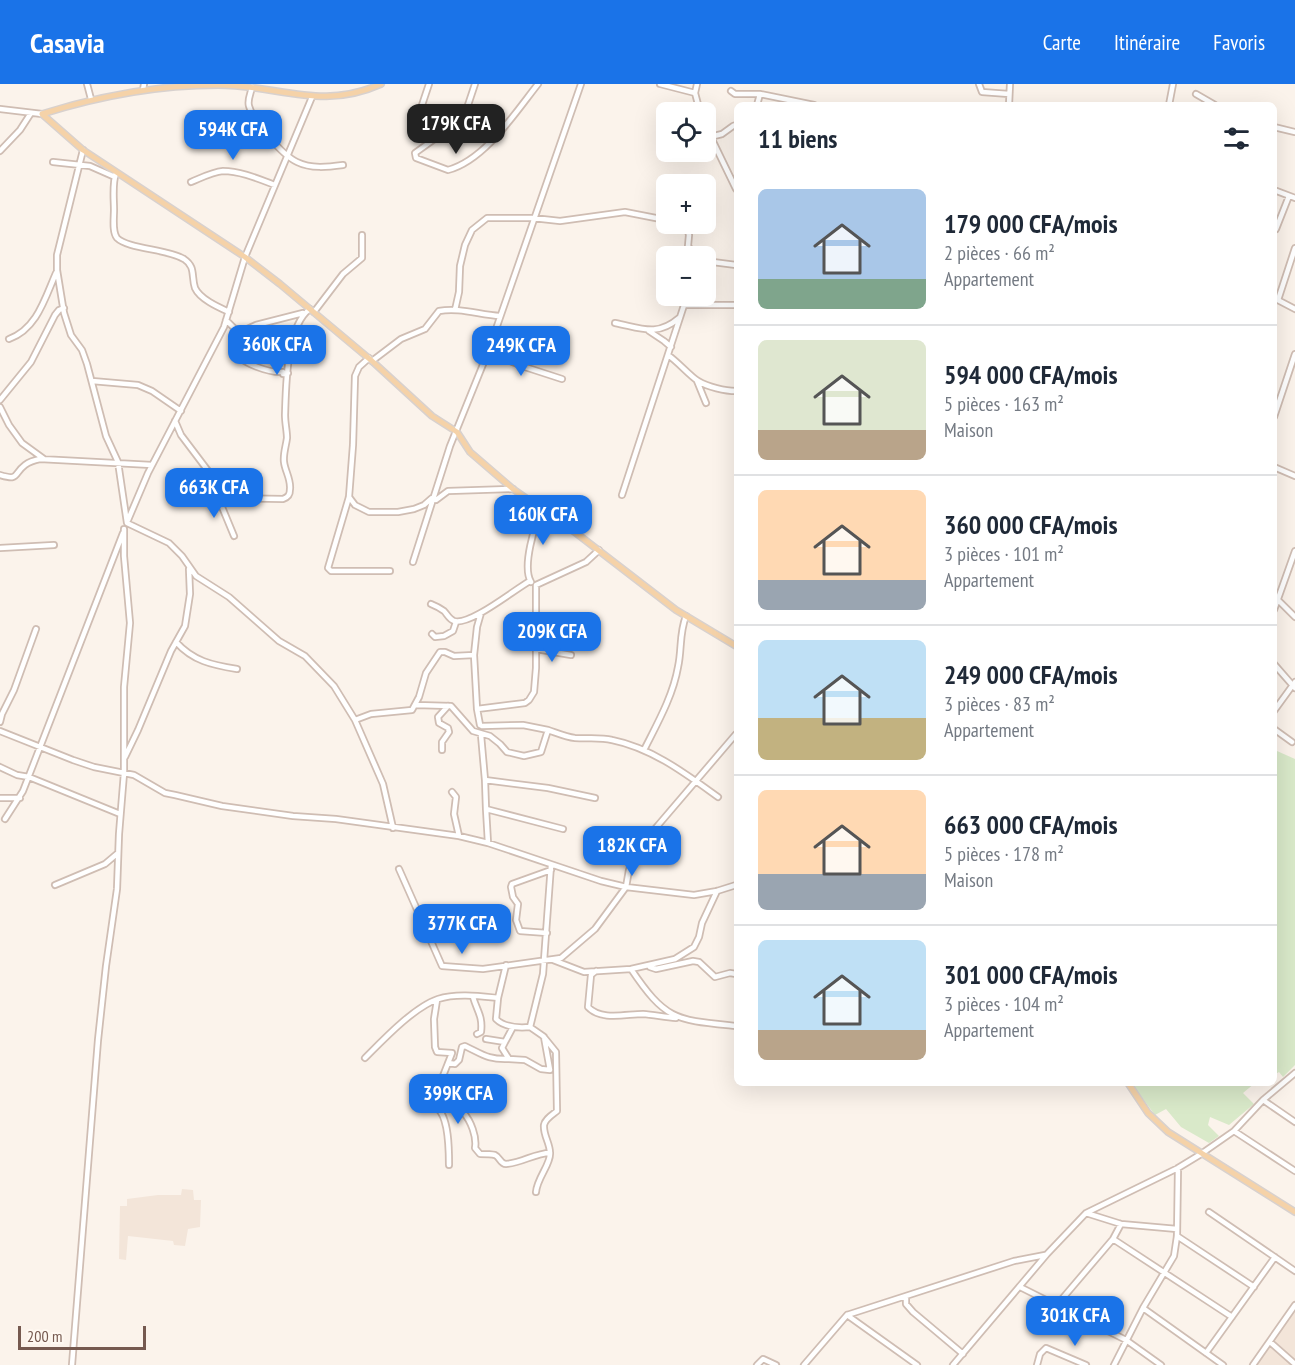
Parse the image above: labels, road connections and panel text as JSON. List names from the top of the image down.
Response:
{
  "scale_bar": "200 m",
  "page": {
    "header": "Casavia",
    "nav": ["Carte", "Itinéraire", "Favoris"],
    "map_buttons": ["+", "−"],
    "heading": "11 biens",
    "price": [
      "179K CFA",
      "594K CFA",
      "360K CFA",
      "249K CFA",
      "663K CFA",
      "160K CFA",
      "209K CFA",
      "182K CFA",
      "377K CFA",
      "399K CFA",
      "301K CFA"
    ],
    "list": [
      {
        "name": "179 000 CFA/mois",
        "note": "2 pièces · 66 m² · Appartement"
      },
      {
        "name": "594 000 CFA/mois",
        "note": "5 pièces · 163 m² · Maison"
      },
      {
        "name": "360 000 CFA/mois",
        "note": "3 pièces · 101 m² · Appartement"
      },
      {
        "name": "249 000 CFA/mois",
        "note": "3 pièces · 83 m² · Appartement"
      },
      {
        "name": "663 000 CFA/mois",
        "note": "5 pièces · 178 m² · Maison"
      },
      {
        "name": "301 000 CFA/mois",
        "note": "3 pièces · 104 m² · Appartement"
      }
    ],
    "scale": "200 m"
  }
}
